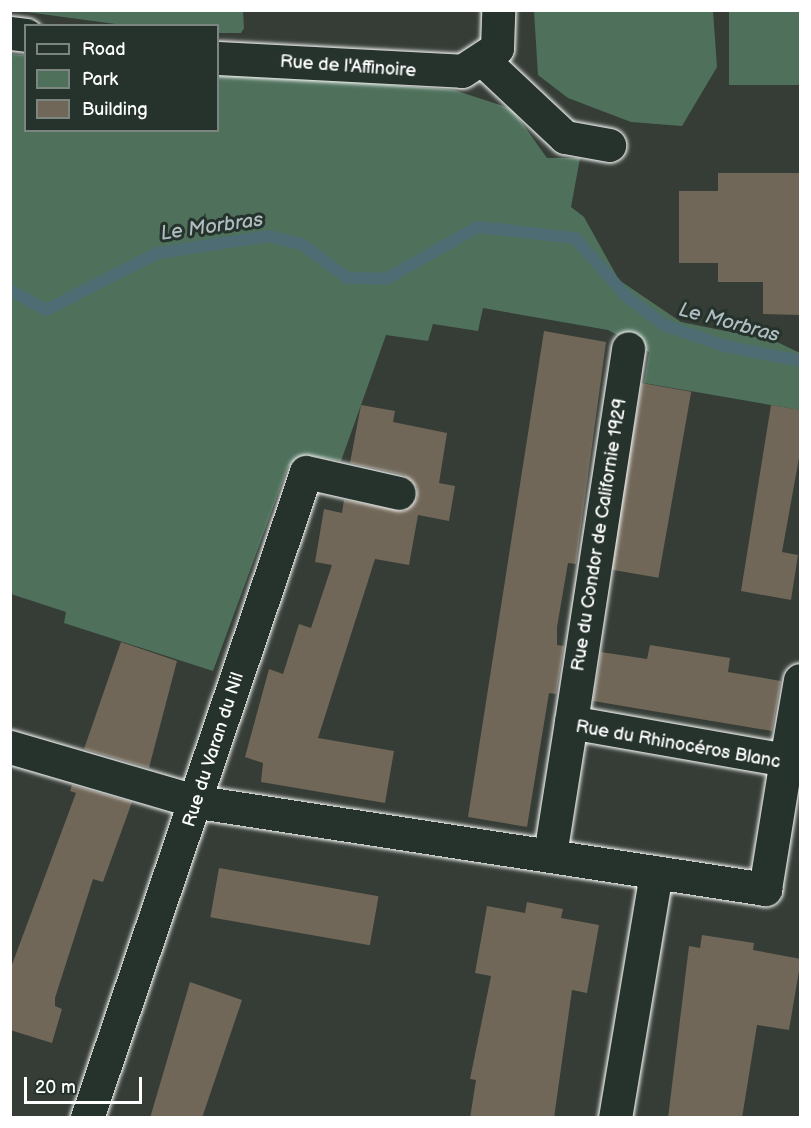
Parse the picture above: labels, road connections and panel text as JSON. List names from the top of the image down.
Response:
{
  "streets": {
    "street": [
      "Rue de l'Affinoire",
      "Rue du Condor de Californie 1929",
      "Rue du Rhinocéros Blanc",
      "Rue du Varan du Nil"
    ]
  },
  "crossings": [
    ["Rue du Condor de Californie 1929", "Rue du Rhinocéros Blanc"],
    ["Rue du Rhinocéros Blanc", "Rue du Varan du Nil"]
  ],
  "water": ["Le Morbras"],
  "legend": ["Road", "Park", "Building"],
  "scale_bar": "20 m"
}
